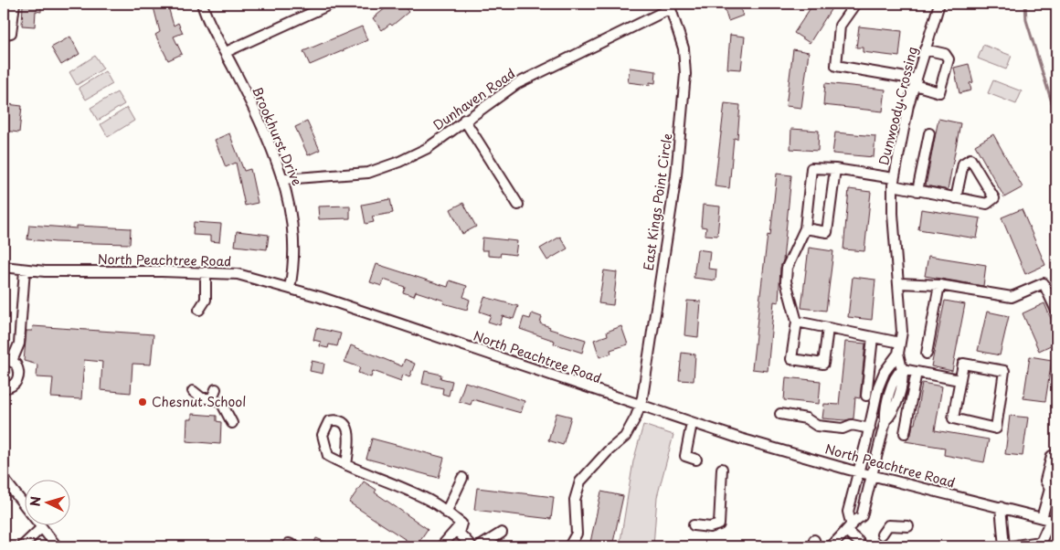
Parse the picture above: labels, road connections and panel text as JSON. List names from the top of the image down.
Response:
{
  "streets": {
    "street": [
      "Dunhaven Road",
      "Dunwoody Crossing",
      "Brookhurst Drive",
      "East Kings Point Circle",
      "North Peachtree Road"
    ]
  },
  "crossings": [
    ["Dunhaven Road", "Brookhurst Drive"],
    ["Dunhaven Road", "East Kings Point Circle"],
    ["Dunwoody Crossing", "North Peachtree Road"],
    ["Brookhurst Drive", "North Peachtree Road"],
    ["East Kings Point Circle", "North Peachtree Road"]
  ],
  "places": ["Chesnut School"],
  "north": "left"
}
